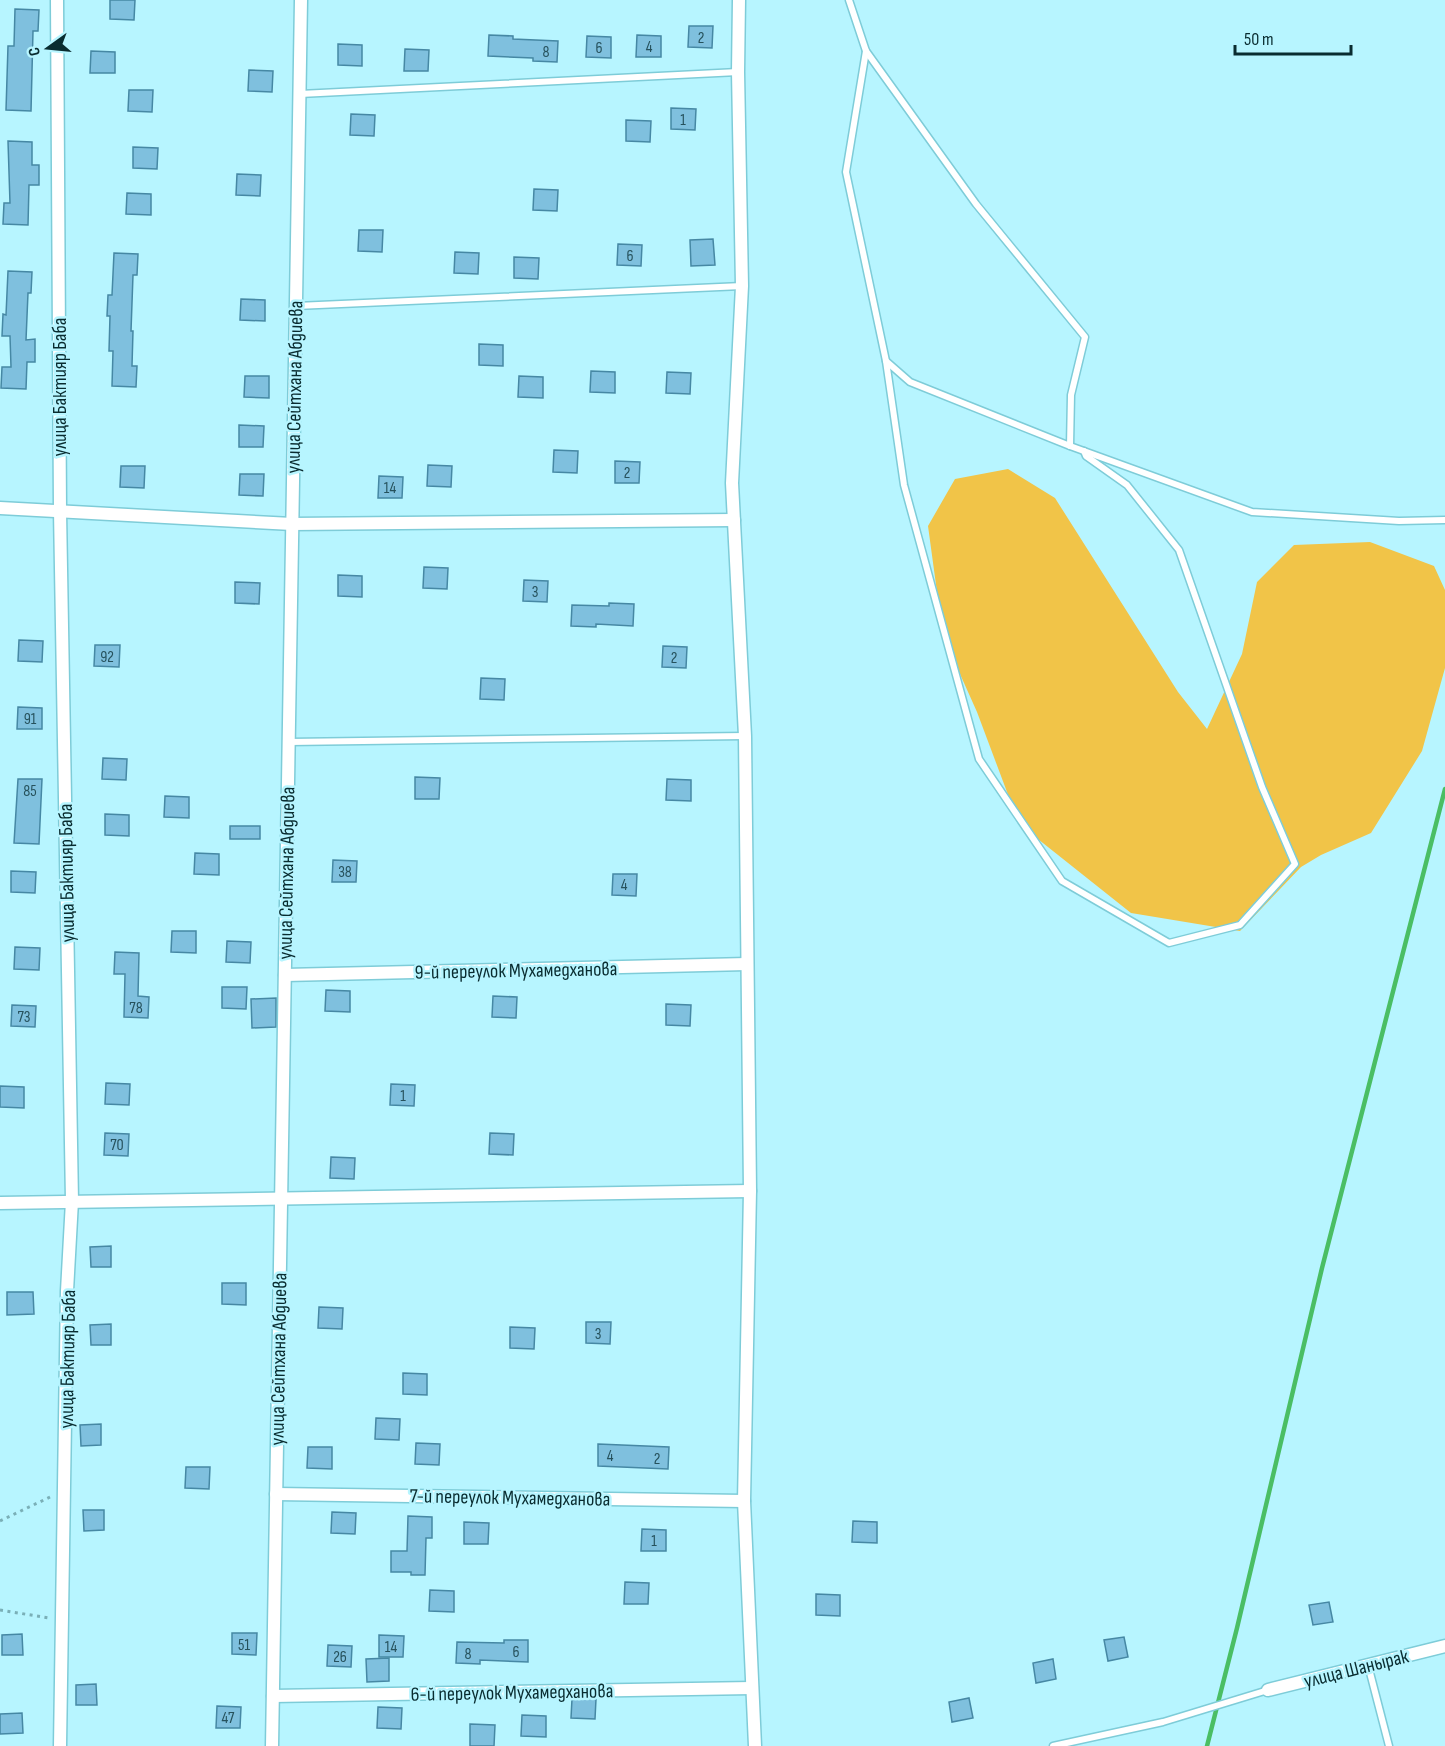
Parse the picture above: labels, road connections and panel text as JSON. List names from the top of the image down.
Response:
{
  "streets": {
    "street": [
      "улица Бактияр Баба",
      "улица Сейтхана Абдиева",
      "9-й переулок Мухамедханова",
      "7-й переулок Мухамедханова",
      "улица Шанырак",
      "6-й переулок Мухамедханова"
    ]
  },
  "crossings": [
    ["улица Сейтхана Абдиева", "9-й переулок Мухамедханова"],
    ["улица Сейтхана Абдиева", "7-й переулок Мухамедханова"],
    ["улица Сейтхана Абдиева", "6-й переулок Мухамедханова"]
  ],
  "house_numbers": [
    "2",
    "4",
    "6",
    "8",
    "1",
    "6",
    "2",
    "14",
    "3",
    "92",
    "2",
    "91",
    "85",
    "38",
    "4",
    "78",
    "73",
    "1",
    "70",
    "3",
    "4",
    "2",
    "1",
    "51",
    "14",
    "6",
    "8",
    "26",
    "47"
  ],
  "scale_bar": "50 m",
  "north": "left"
}
